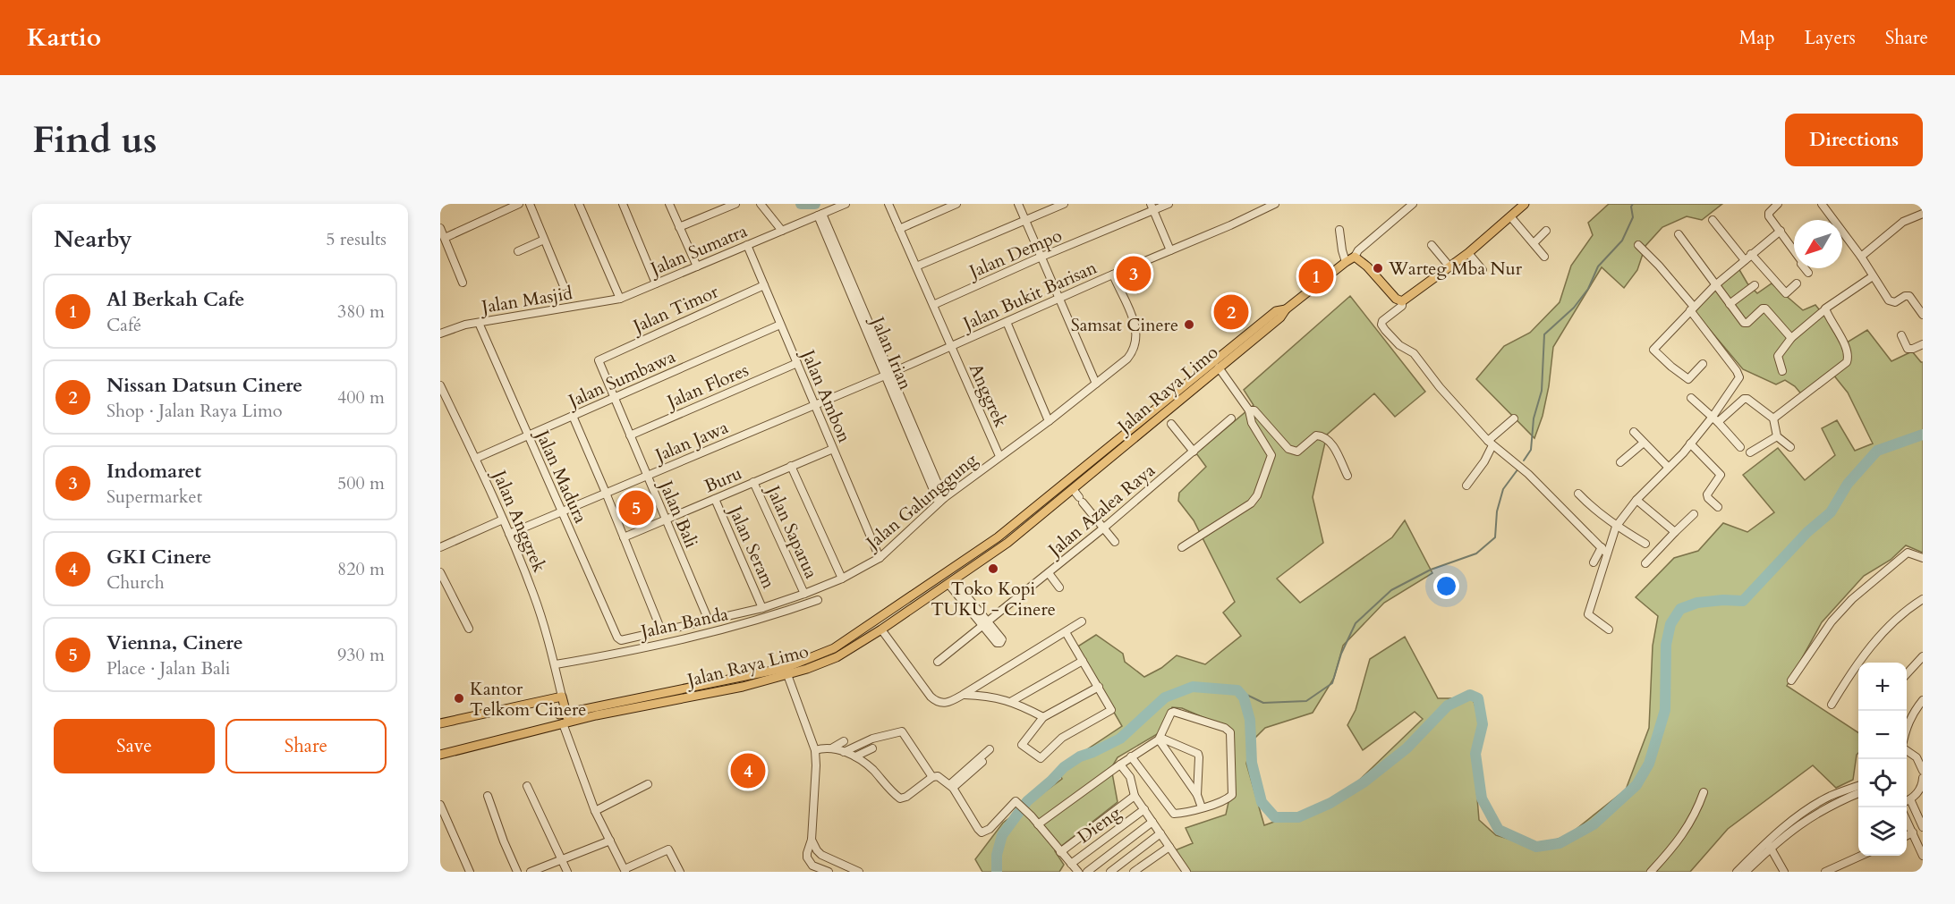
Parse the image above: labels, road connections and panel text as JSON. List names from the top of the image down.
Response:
{
  "streets": {
    "main road": ["Jalan Raya Limo", "Jalan Anggrek"],
    "street": [
      "Jalan Sumatra",
      "Jalan Dempo",
      "Jalan Bukit Barisan",
      "Jalan Masjid",
      "Jalan Timor",
      "Jalan Irian",
      "Jalan Sumbawa",
      "Jalan Flores",
      "Anggrek",
      "Jalan Ambon",
      "Jalan Jawa",
      "Jalan Madura",
      "Buru",
      "Jalan Galunggung",
      "Jalan Azalea Raya",
      "Jalan Bali",
      "Jalan Saparua",
      "Jalan Seram",
      "Jalan Banda",
      "Dieng"
    ]
  },
  "crossings": [
    ["Jalan Sumatra", "Jalan Masjid"],
    ["Jalan Sumatra", "Jalan Irian"],
    ["Jalan Sumatra", "Jalan Ambon"],
    ["Jalan Dempo", "Anggrek"],
    ["Jalan Bukit Barisan", "Jalan Irian"],
    ["Jalan Bukit Barisan", "Anggrek"],
    ["Jalan Bukit Barisan", "Jalan Jawa"],
    ["Jalan Bukit Barisan", "Jalan Galunggung"],
    ["Jalan Masjid", "Jalan Madura"],
    ["Jalan Timor", "Jalan Ambon"],
    ["Jalan Timor", "Jalan Bali"],
    ["Jalan Irian", "Jalan Jawa"],
    ["Jalan Irian", "Jalan Galunggung"],
    ["Jalan Sumbawa", "Jalan Ambon"],
    ["Jalan Sumbawa", "Jalan Madura"],
    ["Jalan Sumbawa", "Jalan Bali"],
    ["Jalan Sumbawa", "Jalan Anggrek"],
    ["Jalan Flores", "Jalan Ambon"],
    ["Jalan Flores", "Jalan Bali"],
    ["Jalan Raya Limo", "Jalan Anggrek"],
    ["Anggrek", "Jalan Galunggung"],
    ["Jalan Ambon", "Jalan Jawa"],
    ["Jalan Ambon", "Buru"],
    ["Jalan Ambon", "Jalan Galunggung"],
    ["Jalan Jawa", "Jalan Madura"],
    ["Jalan Jawa", "Jalan Bali"],
    ["Jalan Jawa", "Jalan Anggrek"],
    ["Jalan Madura", "Jalan Galunggung"],
    ["Buru", "Jalan Bali"],
    ["Buru", "Jalan Saparua"],
    ["Buru", "Jalan Seram"],
    ["Jalan Galunggung", "Jalan Bali"],
    ["Jalan Galunggung", "Jalan Saparua"],
    ["Jalan Galunggung", "Jalan Seram"],
    ["Jalan Anggrek", "Jalan Banda"]
  ],
  "places": [
    "Warteg Mba Nur",
    "Samsat Cinere",
    "Toko Kopi TUKU - Cinere",
    "Kantor Telkom Cinere"
  ],
  "north": "bottom left",
  "page": {
    "header": "Kartio",
    "nav": ["Map", "Layers", "Share"],
    "buttons": [
      "Directions",
      ["Save", "Share"]
    ],
    "title": "Find us",
    "heading": ["Nearby", "5 results"],
    "pins": [
      "3",
      "1",
      "2",
      "5",
      "4"
    ],
    "list": [
      {
        "mark": "1",
        "name": "Al Berkah Cafe",
        "note": "Café",
        "value": "380 m"
      },
      {
        "mark": "2",
        "name": "Nissan Datsun Cinere",
        "note": "Shop · Jalan Raya Limo",
        "value": "400 m"
      },
      {
        "mark": "3",
        "name": "Indomaret",
        "note": "Supermarket",
        "value": "500 m"
      },
      {
        "mark": "4",
        "name": "GKI Cinere",
        "note": "Church",
        "value": "820 m"
      },
      {
        "mark": "5",
        "name": "Vienna, Cinere",
        "note": "Place · Jalan Bali",
        "value": "930 m"
      }
    ],
    "map_buttons": ["+", "−"]
  }
}
